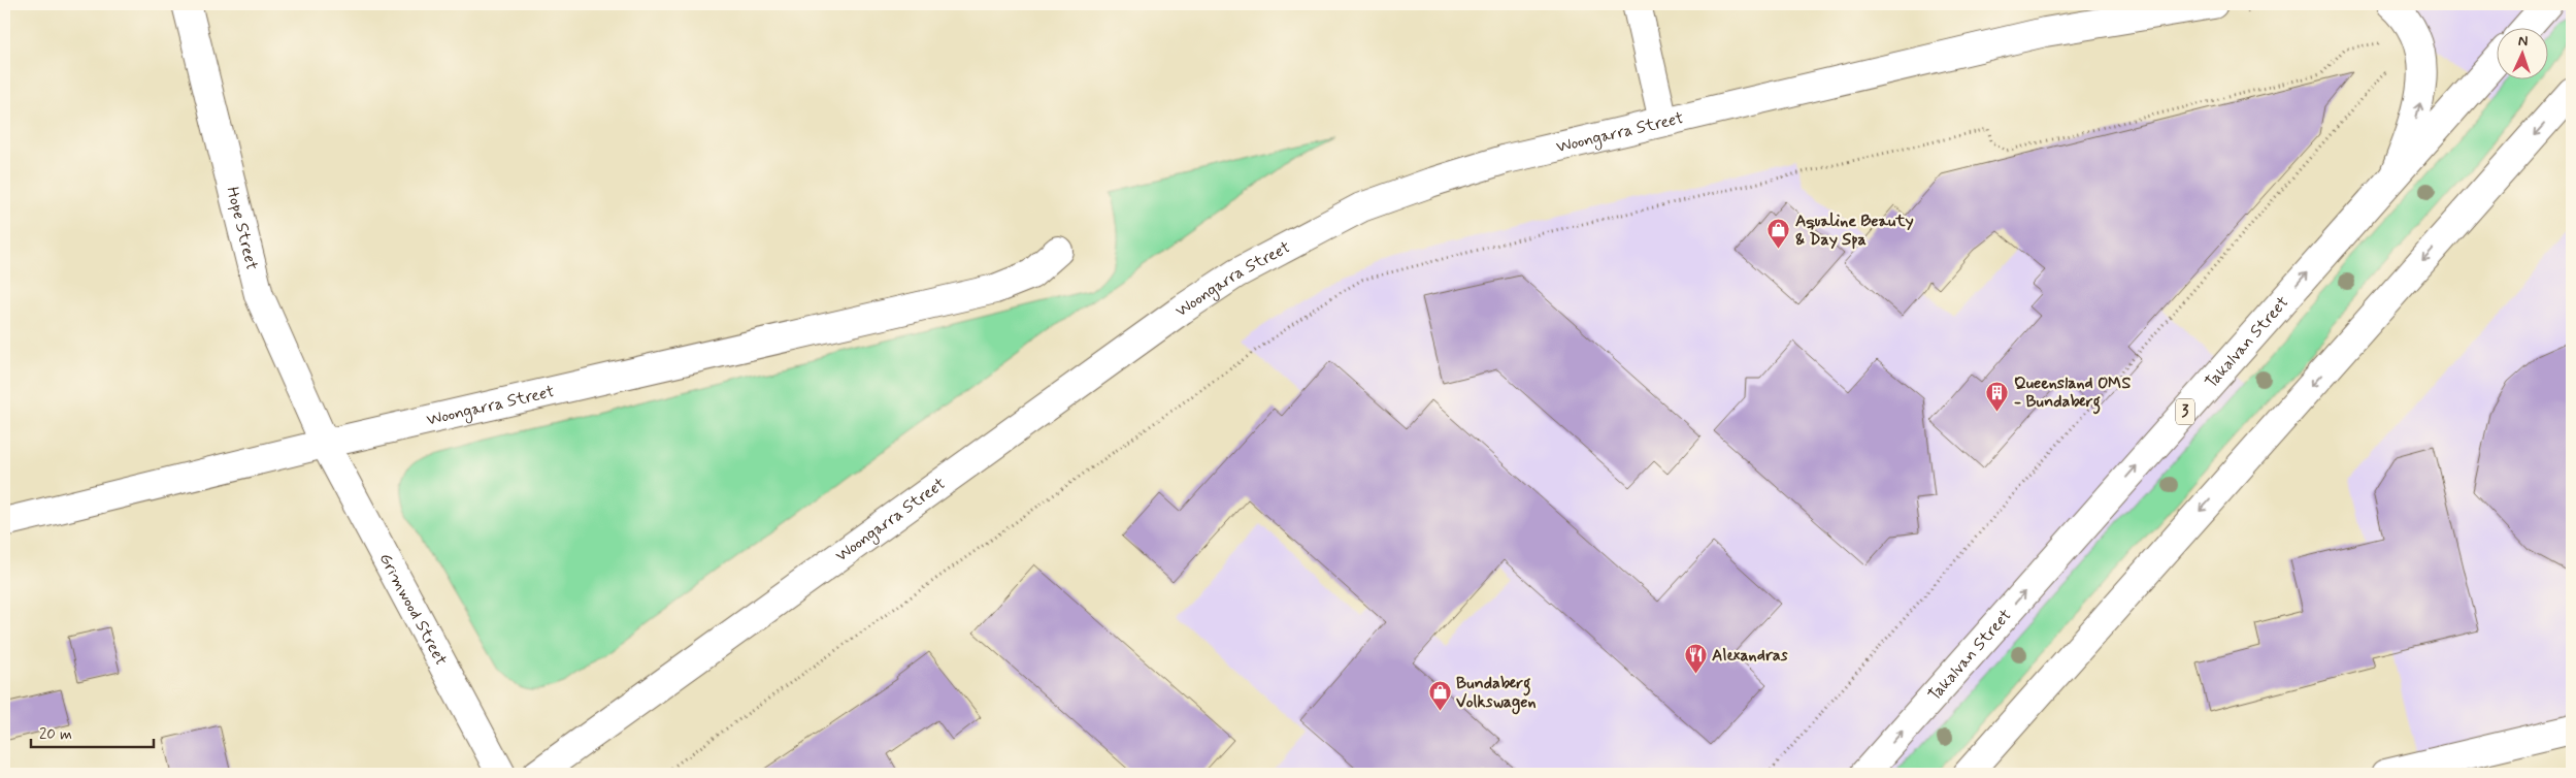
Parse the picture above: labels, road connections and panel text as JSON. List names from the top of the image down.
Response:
{
  "streets": {
    "main road": [
      "Woongarra Street",
      "Hope Street",
      "Takalvan Street",
      "3",
      "Grimwood Street"
    ]
  },
  "crossings": [
    ["Woongarra Street", "Hope Street"],
    ["Woongarra Street", "Grimwood Street"],
    ["Hope Street", "Grimwood Street"]
  ],
  "places": {
    "shop": ["Aqualine Beauty & Day Spa", "Bundaberg Volkswagen"],
    "building": ["Queensland OMS - Bundaberg"],
    "restaurant": ["Alexandras"]
  },
  "scale_bar": "20 m",
  "north": "top"
}
